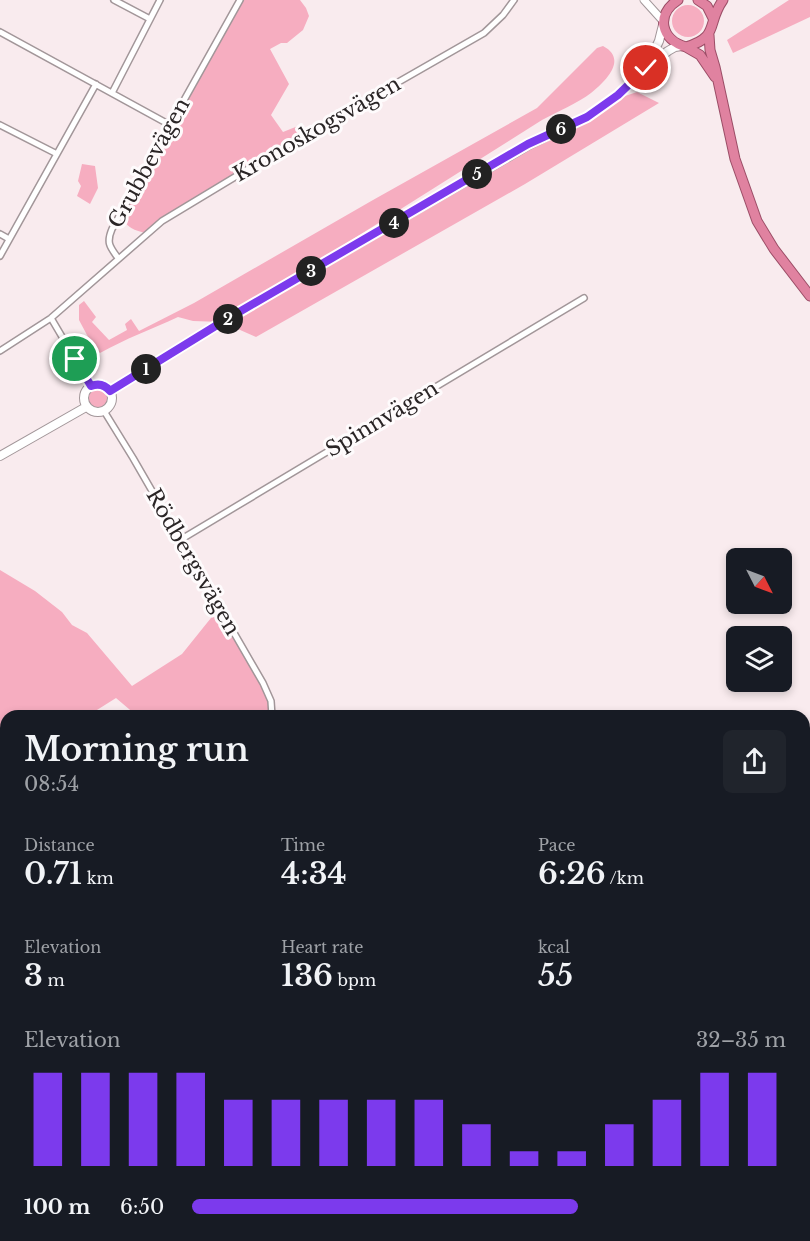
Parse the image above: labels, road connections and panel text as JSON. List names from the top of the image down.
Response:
{
  "streets": {
    "street": [
      "Kronoskogsvägen",
      "Grubbevägen",
      "Spinnvägen",
      "Rödbergsvägen"
    ]
  },
  "crossings": [
    ["Kronoskogsvägen", "Grubbevägen"],
    ["Spinnvägen", "Rödbergsvägen"]
  ],
  "north": "bottom right",
  "page": {
    "pins": [
      "6",
      "5",
      "4",
      "3",
      "2",
      "1"
    ],
    "heading": ["Morning run", "08:54"],
    "stats": [
      ["Distance", "0.71 km"],
      ["Time", "4:34"],
      ["Pace", "6:26 /km"],
      ["Elevation", "3 m"],
      ["Heart rate", "136 bpm"],
      ["kcal", "55"]
    ],
    "chart": ["Elevation", "32–35 m"],
    "list": [
      {
        "name": "100 m",
        "note": "6:50"
      }
    ]
  }
}
